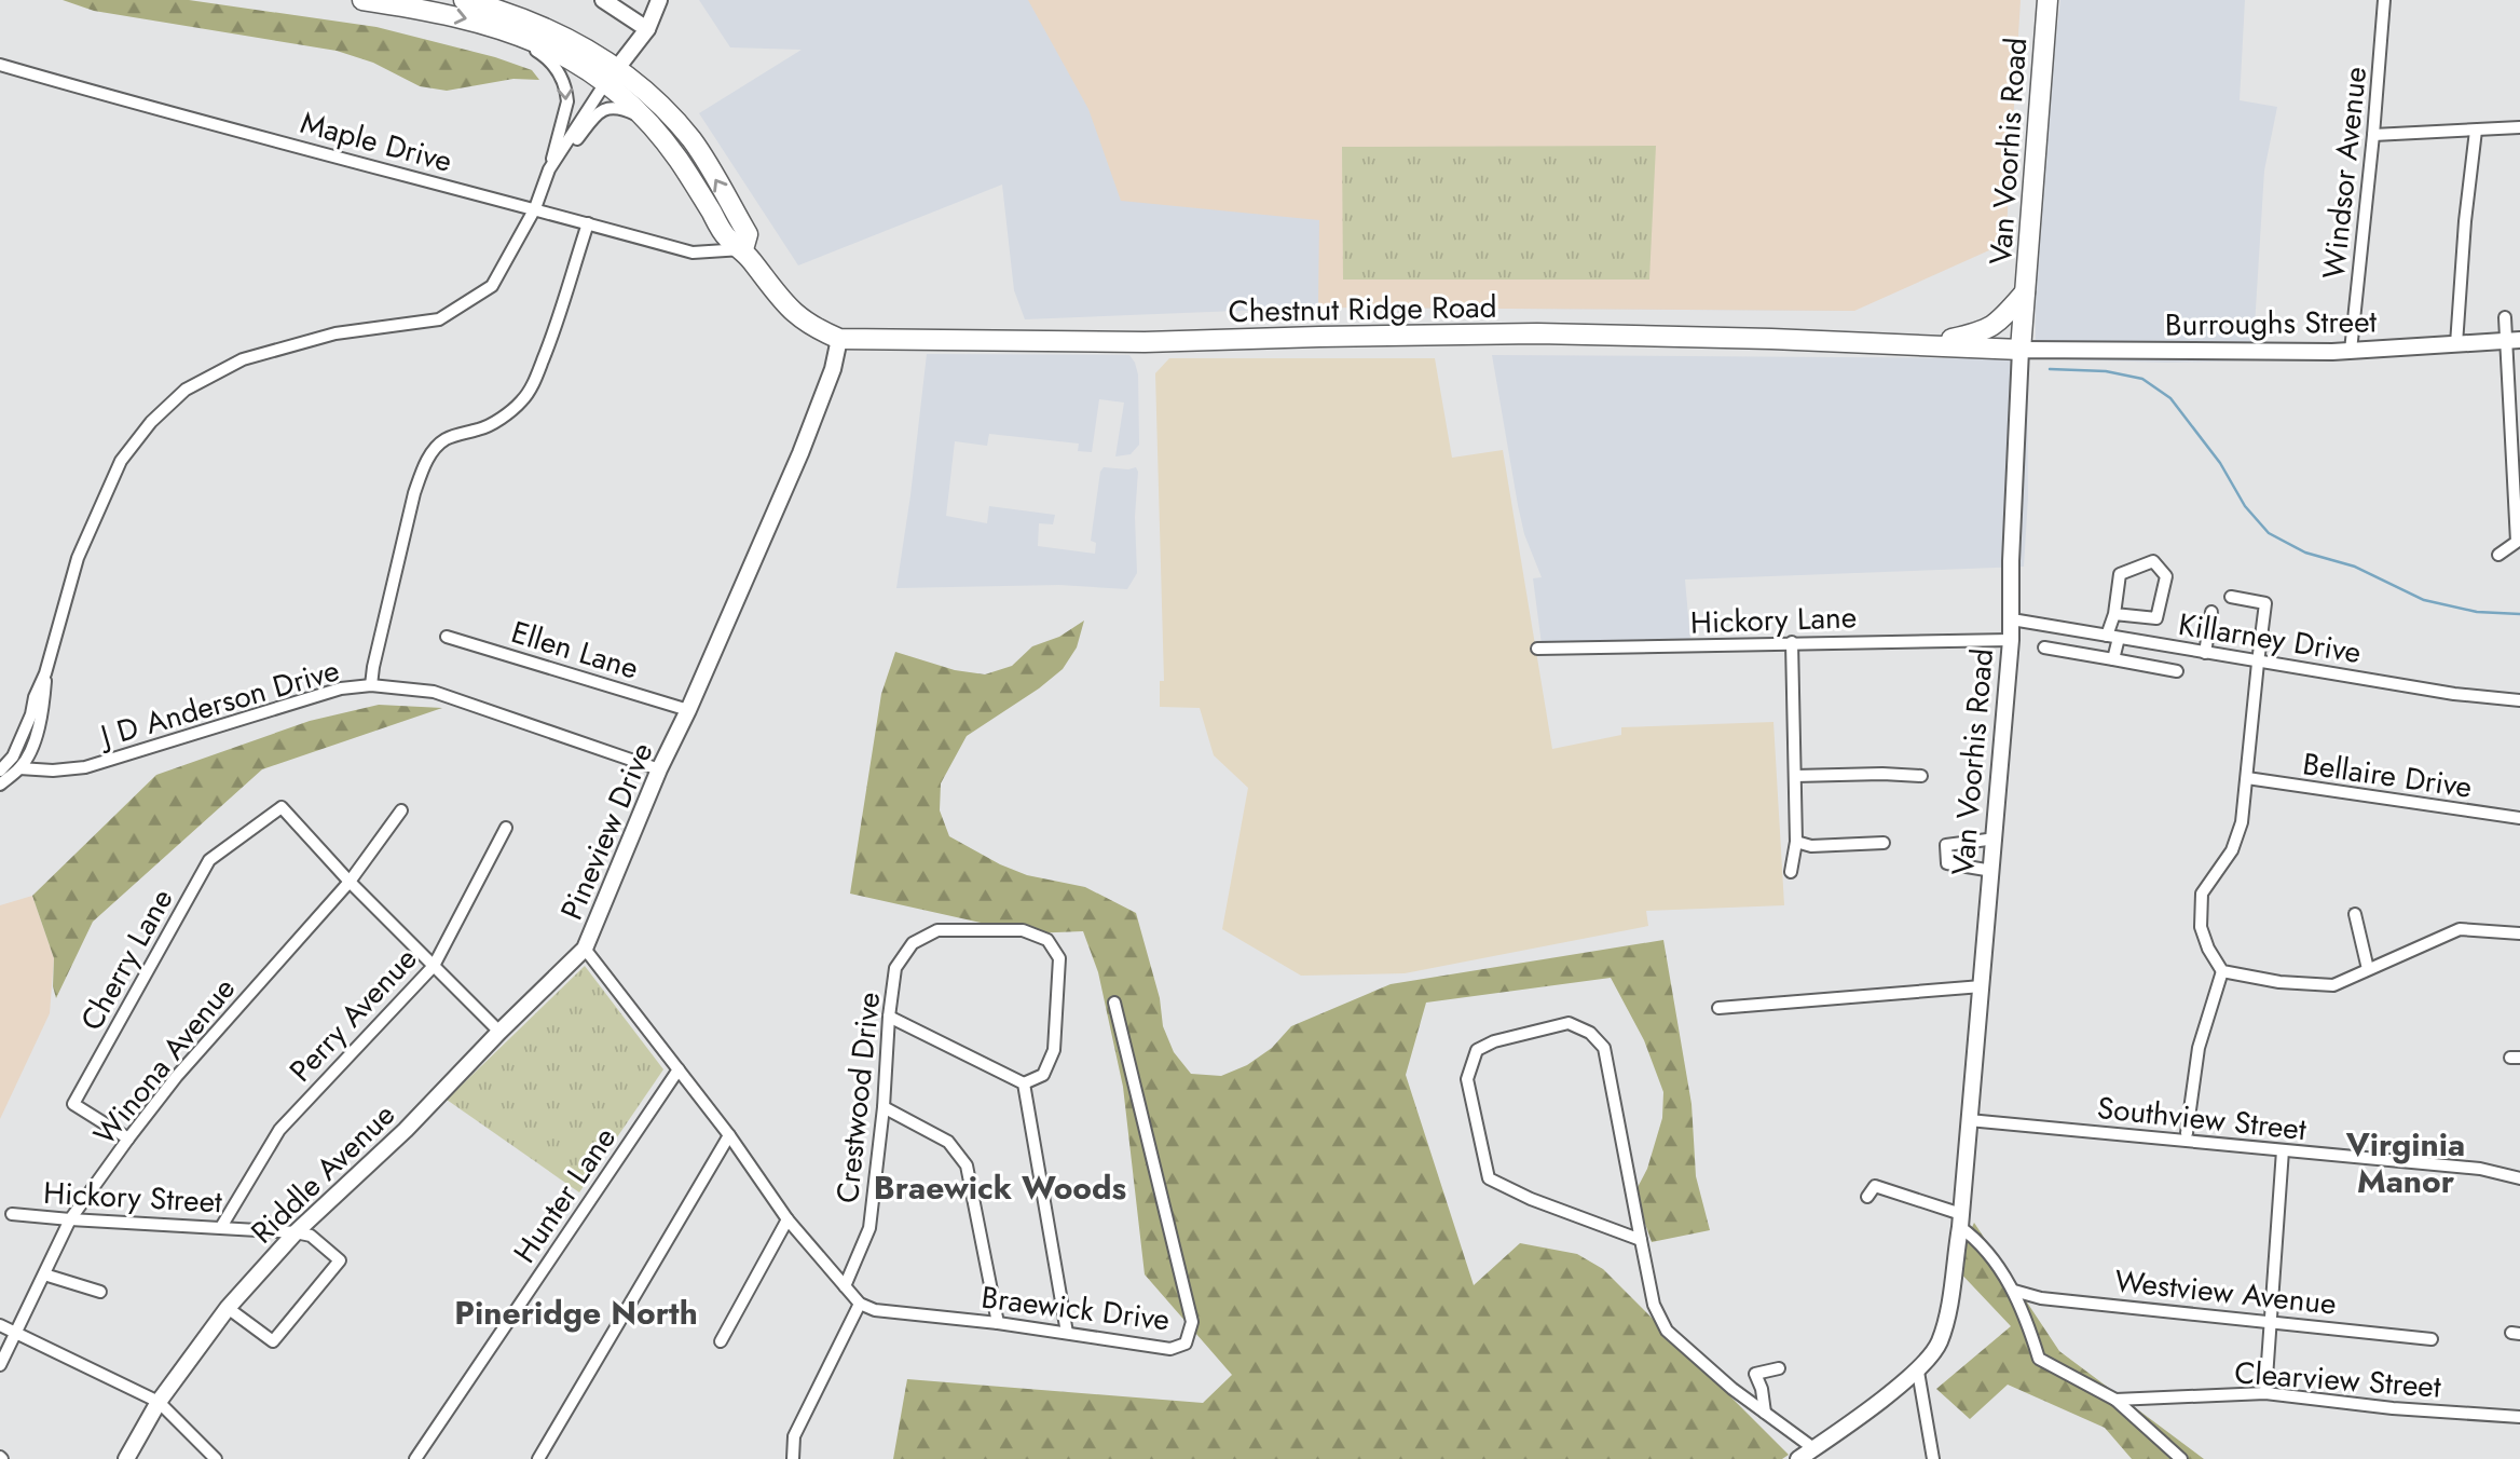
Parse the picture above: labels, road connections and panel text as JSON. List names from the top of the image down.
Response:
{
  "streets": {
    "main road": ["Van Voorhis Road", "Chestnut Ridge Road"],
    "street": [
      "Maple Drive",
      "Windsor Avenue",
      "Burroughs Street",
      "Hickory Lane",
      "Killarney Drive",
      "Ellen Lane",
      "J D Anderson Drive",
      "Bellaire Drive",
      "Pineview Drive",
      "Cherry Lane",
      "Perry Avenue",
      "Winona Avenue",
      "Crestwood Drive",
      "Southview Street",
      "Riddle Avenue",
      "Hunter Lane",
      "Hickory Street",
      "Westview Avenue",
      "Braewick Drive",
      "Clearview Street"
    ]
  },
  "crossings": [
    ["Maple Drive", "Chestnut Ridge Road"],
    ["Van Voorhis Road", "Chestnut Ridge Road"],
    ["Van Voorhis Road", "Burroughs Street"],
    ["Van Voorhis Road", "Hickory Lane"],
    ["Van Voorhis Road", "Killarney Drive"],
    ["Van Voorhis Road", "Southview Street"],
    ["Windsor Avenue", "Burroughs Street"],
    ["Chestnut Ridge Road", "Burroughs Street"],
    ["Chestnut Ridge Road", "Pineview Drive"],
    ["Ellen Lane", "Pineview Drive"],
    ["J D Anderson Drive", "Pineview Drive"],
    ["Pineview Drive", "Crestwood Drive"],
    ["Pineview Drive", "Riddle Avenue"],
    ["Pineview Drive", "Hunter Lane"],
    ["Cherry Lane", "Winona Avenue"],
    ["Perry Avenue", "Hickory Street"],
    ["Winona Avenue", "Hickory Street"],
    ["Riddle Avenue", "Hickory Street"]
  ],
  "districts": ["Virginia Manor", "Braewick Woods", "Pineridge North"]
}
